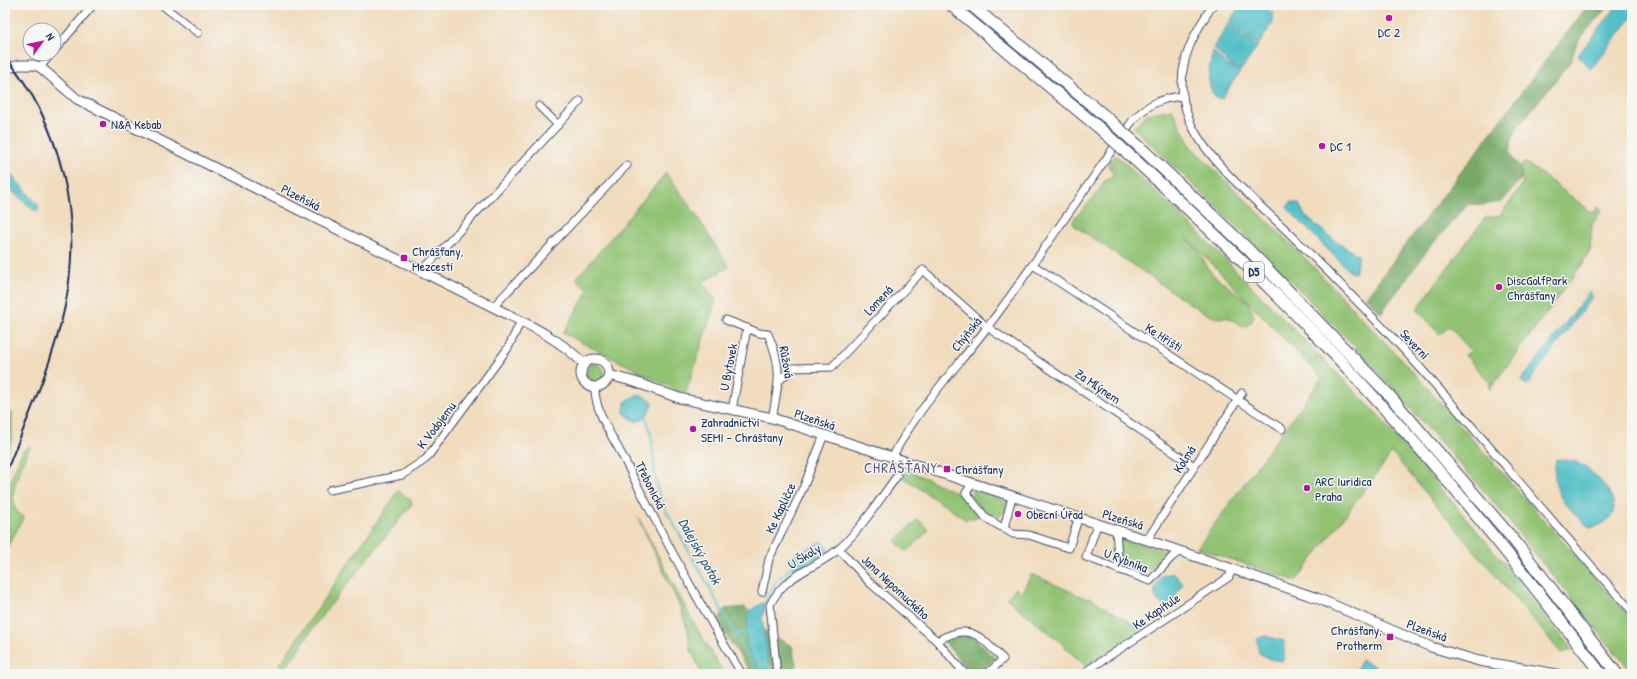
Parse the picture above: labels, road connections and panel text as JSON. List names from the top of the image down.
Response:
{
  "streets": {
    "highway": ["D5"],
    "main road": ["Plzeňská"],
    "street": [
      "Lomená",
      "Chýňská",
      "Ke Hřišti",
      "Severní",
      "Růžová",
      "U Bytovek",
      "Za Mlýnem",
      "K Vodojemu",
      "Kolmá",
      "Třebonická",
      "Ke Kapličce",
      "U Školy",
      "U Rybníka",
      "Jana Nepomuckého",
      "Ke Kapitule"
    ]
  },
  "crossings": [
    ["Plzeňská", "Chýňská"],
    ["Plzeňská", "Růžová"],
    ["Plzeňská", "U Bytovek"],
    ["Plzeňská", "K Vodojemu"],
    ["Plzeňská", "Kolmá"],
    ["Plzeňská", "Třebonická"],
    ["Plzeňská", "Ke Kapličce"],
    ["Plzeňská", "U Rybníka"],
    ["Plzeňská", "Ke Kapitule"],
    ["Lomená", "Chýňská"],
    ["Lomená", "Růžová"],
    ["Lomená", "Za Mlýnem"],
    ["Chýňská", "Ke Hřišti"],
    ["Chýňská", "Severní"],
    ["Chýňská", "Za Mlýnem"],
    ["Ke Hřišti", "Kolmá"],
    ["Růžová", "U Bytovek"],
    ["Za Mlýnem", "Kolmá"],
    ["U Školy", "Jana Nepomuckého"]
  ],
  "districts": ["CHRÁŠŤANY"],
  "water": ["Dalejský potok"],
  "places": {
    "other": [
      "DC 2",
      "N&A Kebab",
      "DC 1",
      "DiscGolfPark Chrášťany",
      "Zahradnictví SEMI - Chráštany",
      "ARC Iuridica Praha",
      "Obecní Úřad"
    ],
    "transit": ["Chrášťany, Mezcestí", "Chrášťany", "Chrášťany, Protherm"]
  },
  "north": "top right"
}
